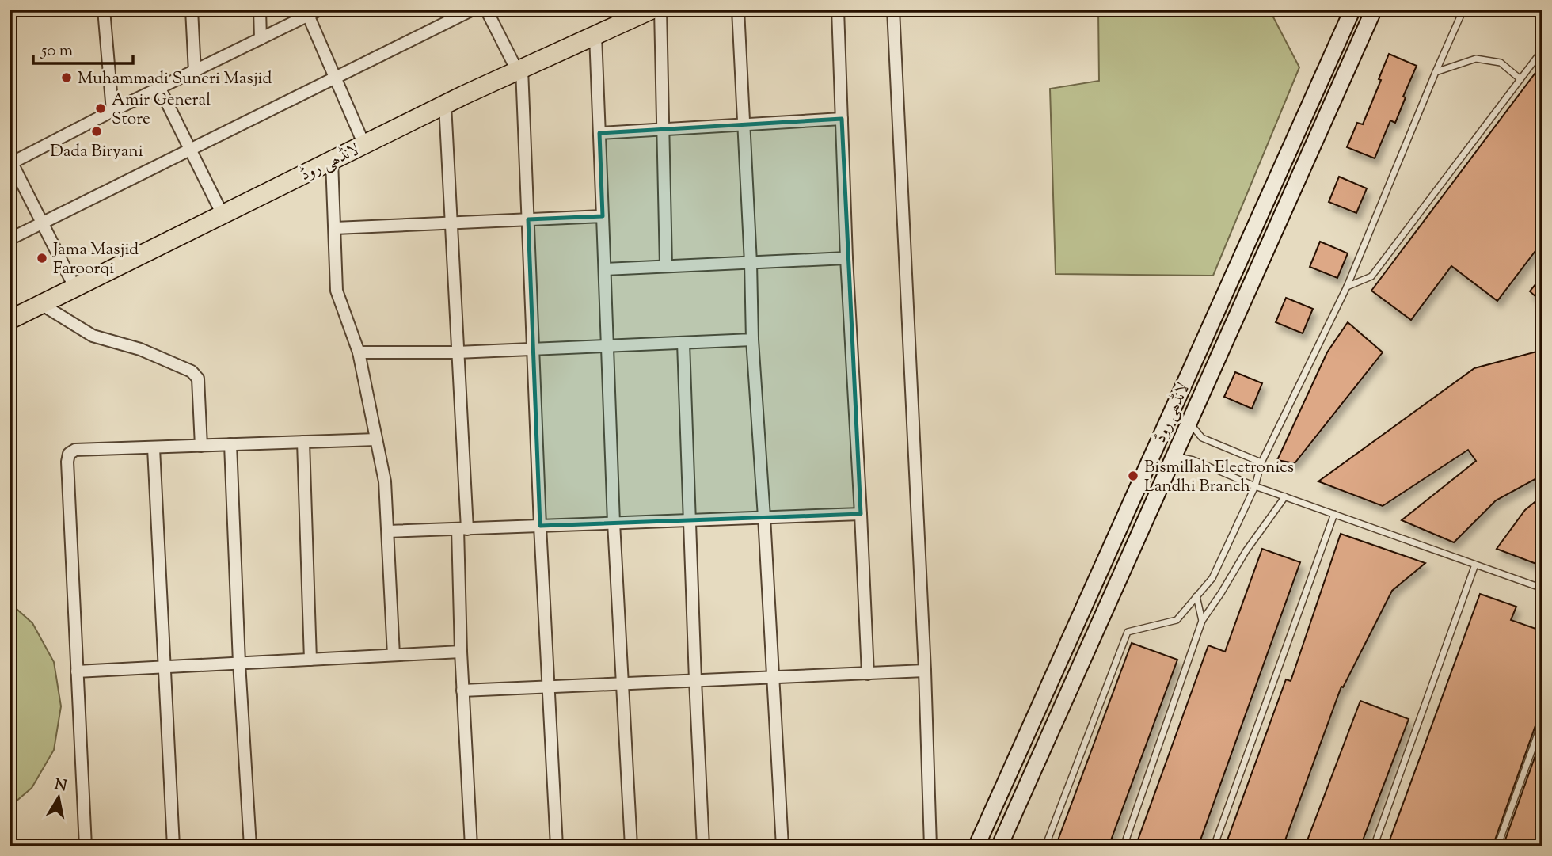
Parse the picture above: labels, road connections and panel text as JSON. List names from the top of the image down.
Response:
{
  "streets": {
    "main road": ["لانڈھی روڈ"]
  },
  "places": [
    "Muhammadi Suneri Masjid",
    "Amir General Store",
    "Dada Biryani",
    "Jama Masjid Faroorqi",
    "Bismillah Electronics Landhi Branch"
  ],
  "scale_bar": "50 m",
  "north": "top"
}
